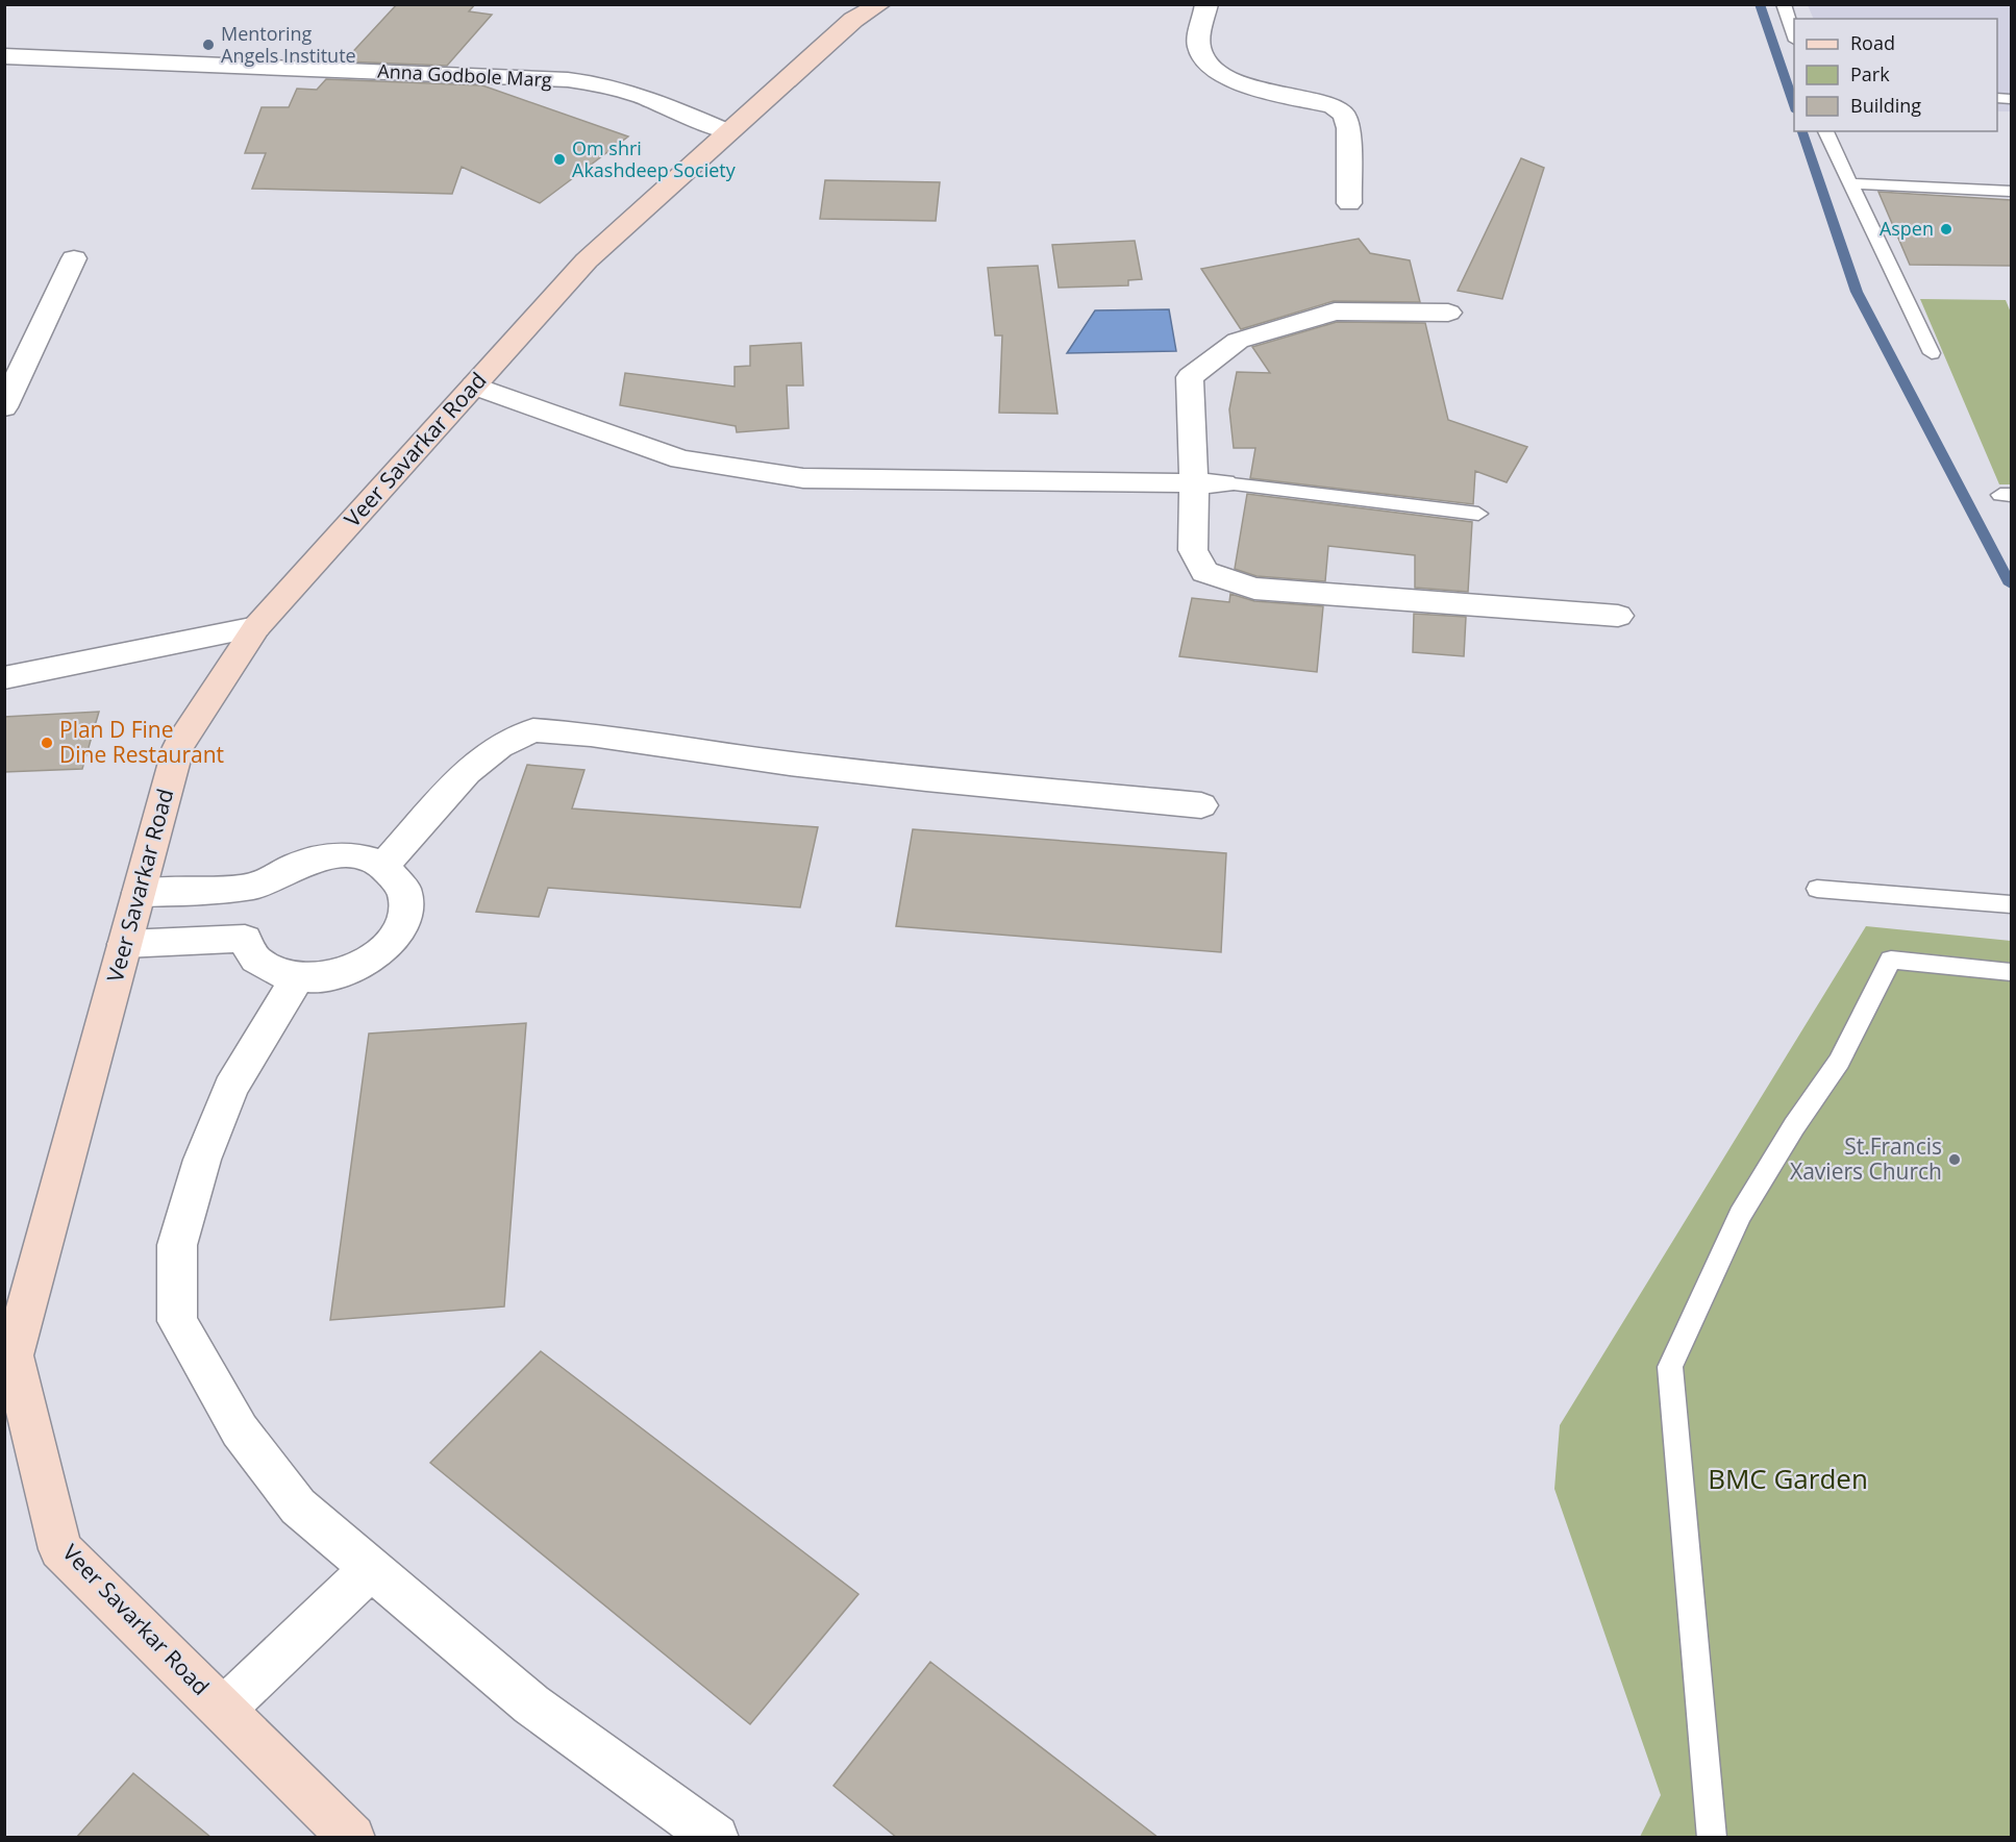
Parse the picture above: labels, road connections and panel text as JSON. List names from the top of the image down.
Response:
{
  "streets": {
    "street": ["Anna Godbole Marg", "Veer Savarkar Road"]
  },
  "crossings": [
    ["Anna Godbole Marg", "Veer Savarkar Road"]
  ],
  "parks": ["BMC Garden"],
  "places": [
    "Mentoring Angels Institute",
    "Om shri Akashdeep Society",
    "Aspen",
    "Plan D Fine Dine Restaurant",
    "St.Francis Xaviers Church"
  ],
  "legend": ["Road", "Park", "Building"]
}
